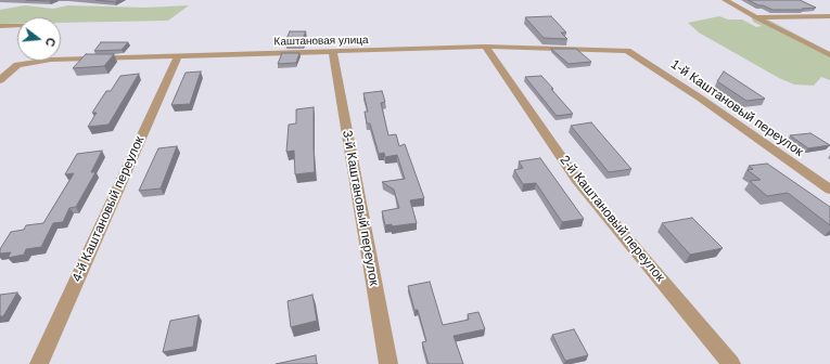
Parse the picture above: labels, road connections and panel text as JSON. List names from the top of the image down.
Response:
{
  "streets": {
    "street": [
      "Каштановая улица",
      "1-й Каштановый переулок",
      "3-й Каштановый переулок",
      "4-й Каштановый переулок",
      "2-й Каштановый переулок"
    ]
  },
  "crossings": [
    ["Каштановая улица", "1-й Каштановый переулок"],
    ["Каштановая улица", "3-й Каштановый переулок"],
    ["Каштановая улица", "4-й Каштановый переулок"],
    ["Каштановая улица", "2-й Каштановый переулок"]
  ],
  "north": "right"
}
